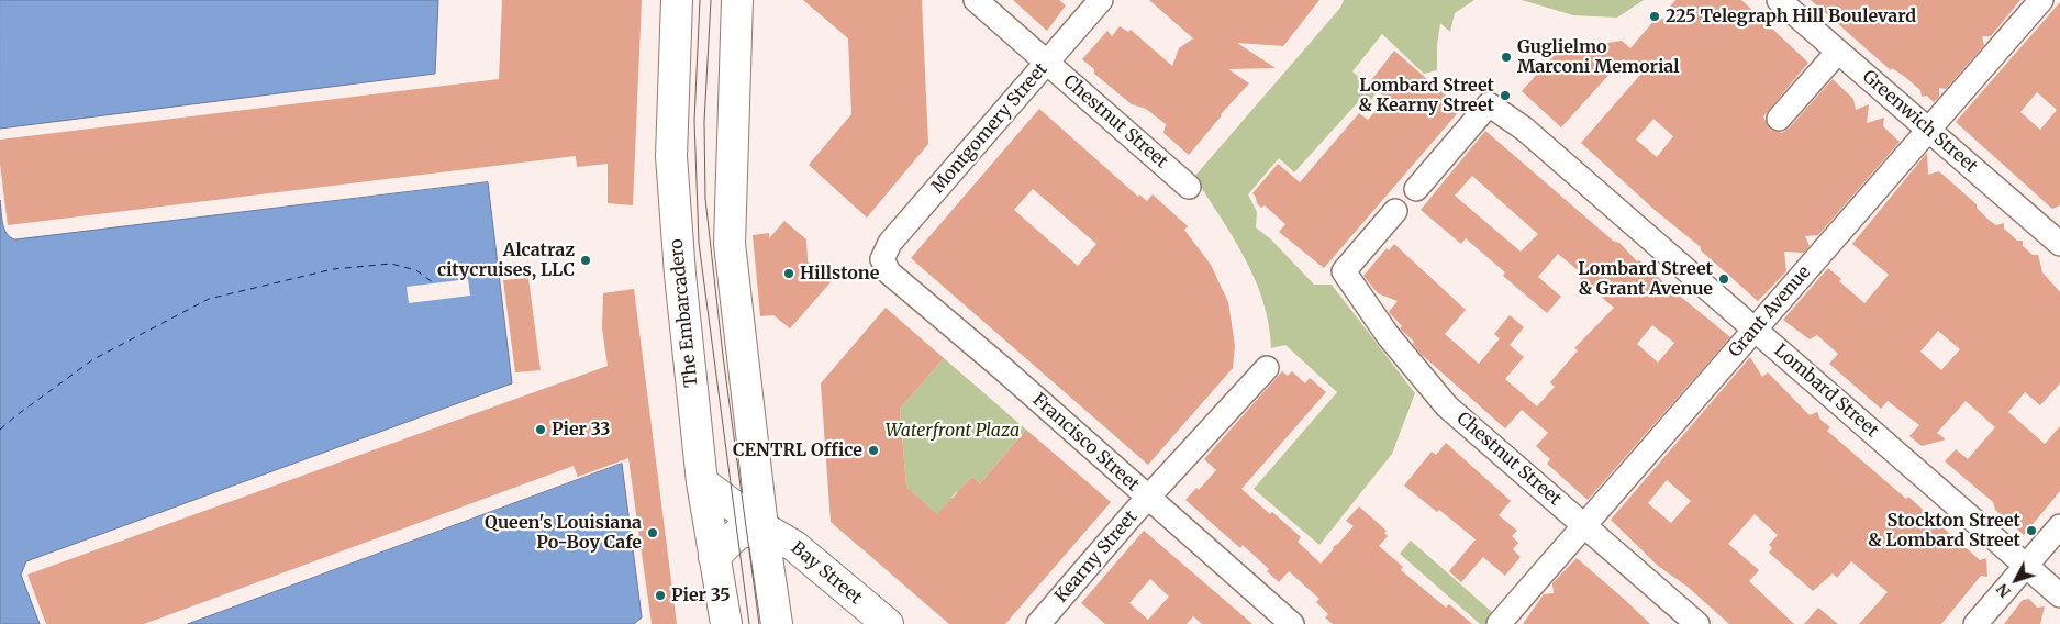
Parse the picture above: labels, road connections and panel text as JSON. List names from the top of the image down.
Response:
{
  "streets": {
    "main road": ["The Embarcadero", "Bay Street"],
    "street": [
      "Chestnut Street",
      "Greenwich Street",
      "Montgomery Street",
      "Grant Avenue",
      "Lombard Street",
      "Francisco Street",
      "Kearny Street"
    ]
  },
  "crossings": [
    ["Chestnut Street", "Montgomery Street"],
    ["Chestnut Street", "Grant Avenue"],
    ["Greenwich Street", "Grant Avenue"],
    ["Montgomery Street", "Francisco Street"],
    ["Grant Avenue", "Lombard Street"],
    ["The Embarcadero", "Bay Street"],
    ["Francisco Street", "Kearny Street"]
  ],
  "parks": ["Waterfront Plaza"],
  "places": [
    "225 Telegraph Hill Boulevard",
    "Guglielmo Marconi Memorial",
    "Lombard Street & Kearny Street",
    "Alcatraz citycruises, LLC",
    "Hillstone",
    "Lombard Street & Grant Avenue",
    "Pier 33",
    "CENTRL Office",
    "Stockton Street & Lombard Street",
    "Queen's Louisiana Po-Boy Cafe",
    "Pier 35"
  ],
  "north": "bottom left"
}
